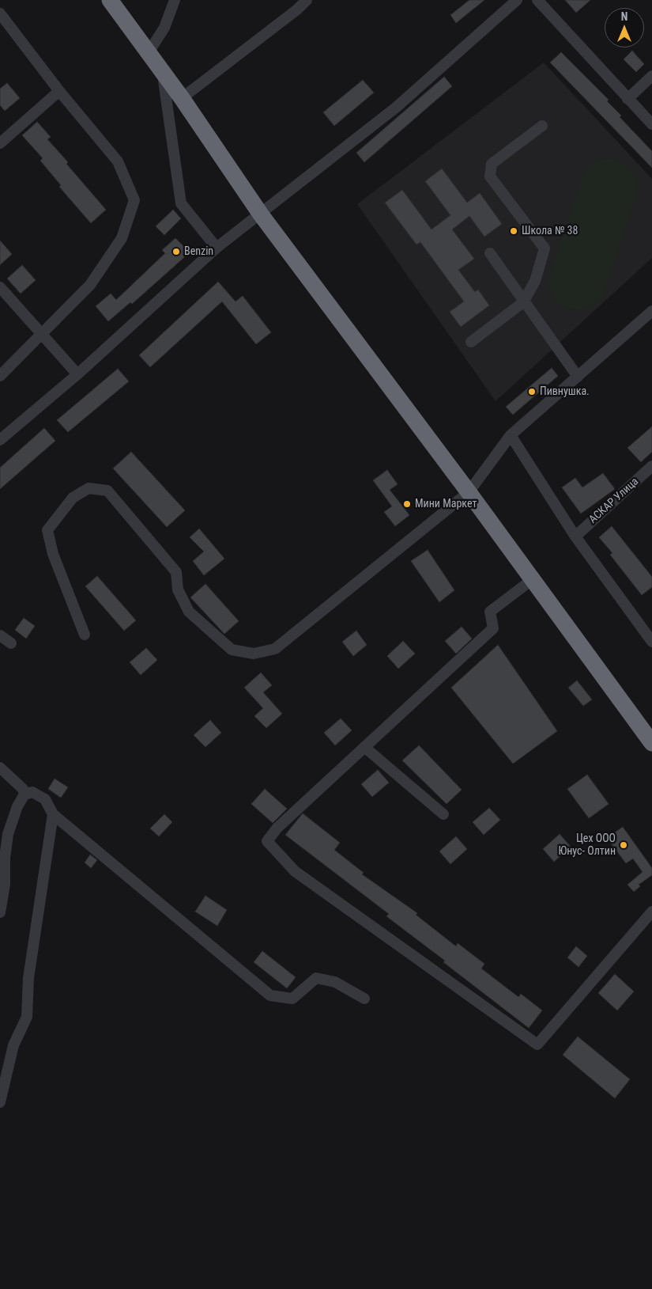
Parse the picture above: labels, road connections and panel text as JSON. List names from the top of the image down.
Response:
{
  "streets": {
    "street": ["АСКАР Улица"]
  },
  "places": [
    "Школа № 38",
    "Benzin",
    "Пивнушка.",
    "Мини Маркет",
    "Цех ООО Юнус- Олтин"
  ],
  "north": "top"
}
